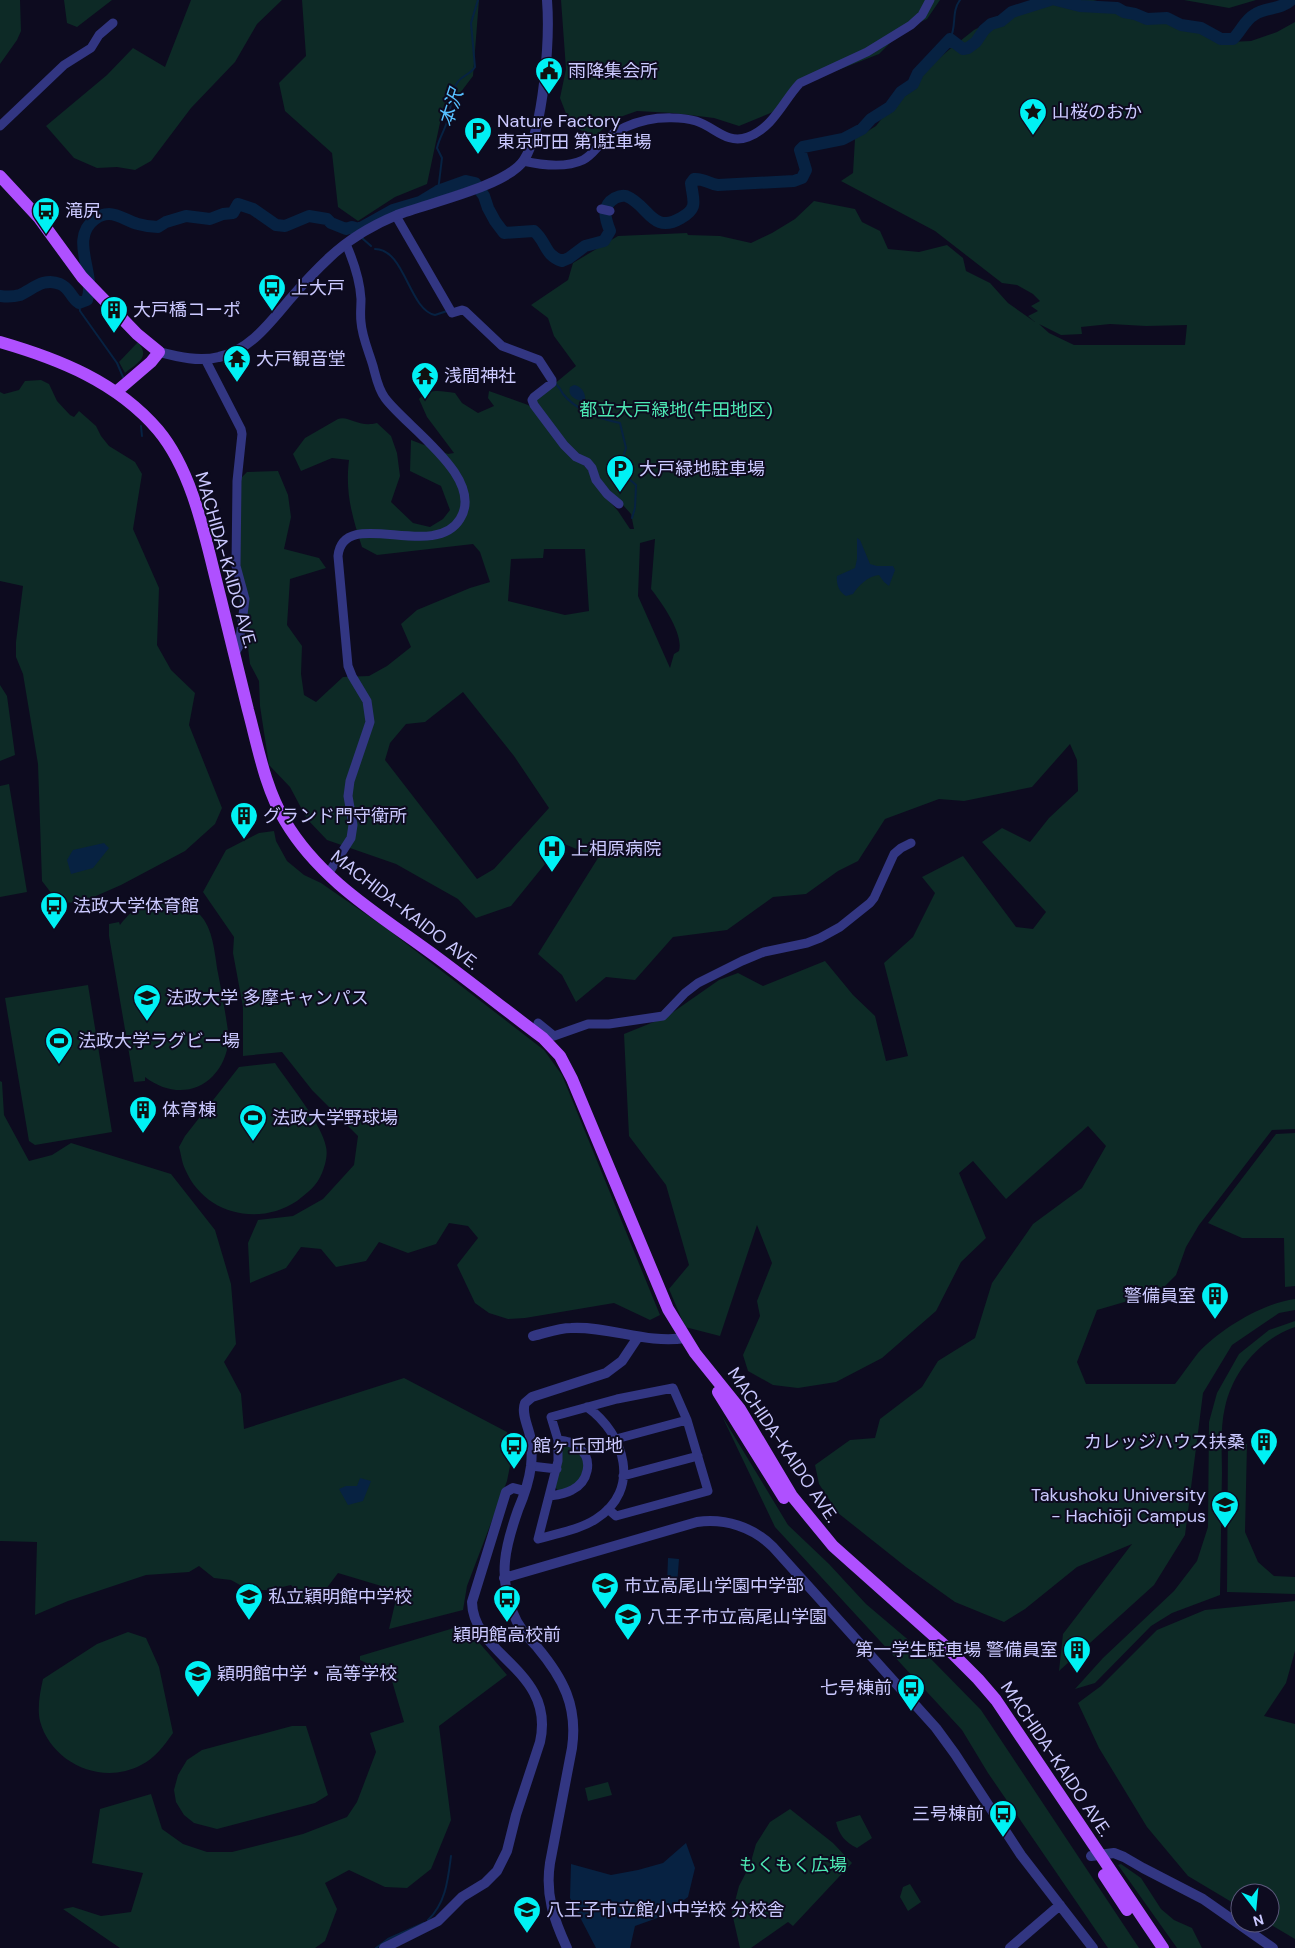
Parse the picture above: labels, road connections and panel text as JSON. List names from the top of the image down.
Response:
{
  "streets": {
    "main road": ["MACHIDA-KAIDO AVE."]
  },
  "water": ["本沢"],
  "parks": ["都立大戸緑地(牛田地区)", "もくもく広場"],
  "places": {
    "public building": ["雨降集会所"],
    "place": ["山桜のおか"],
    "parking": ["Nature Factory 東京町田 第1駐車場", "大戸緑地駐車場"],
    "bus stop": [
      "滝尻",
      "上大戸",
      "法政大学体育館",
      "館ヶ丘団地",
      "穎明館高校前",
      "七号棟前",
      "三号棟前"
    ],
    "building": [
      "大戸橋コーポ",
      "グランド門守衛所",
      "体育棟",
      "警備員室",
      "カレッジハウス扶桑",
      "第一学生駐車場 警備員室"
    ],
    "temple": ["大戸観音堂", "浅間神社"],
    "hospital": ["上相原病院"],
    "school or university": [
      "法政大学 多摩キャンパス",
      "Takushoku University - Hachiōji Campus",
      "市立高尾山学園中学部",
      "私立穎明館中学校",
      "八王子市立高尾山学園",
      "穎明館中学・高等学校",
      "八王子市立館小中学校 分校舎"
    ],
    "sports": ["法政大学ラグビー場", "法政大学野球場"]
  },
  "north": "bottom"
}
